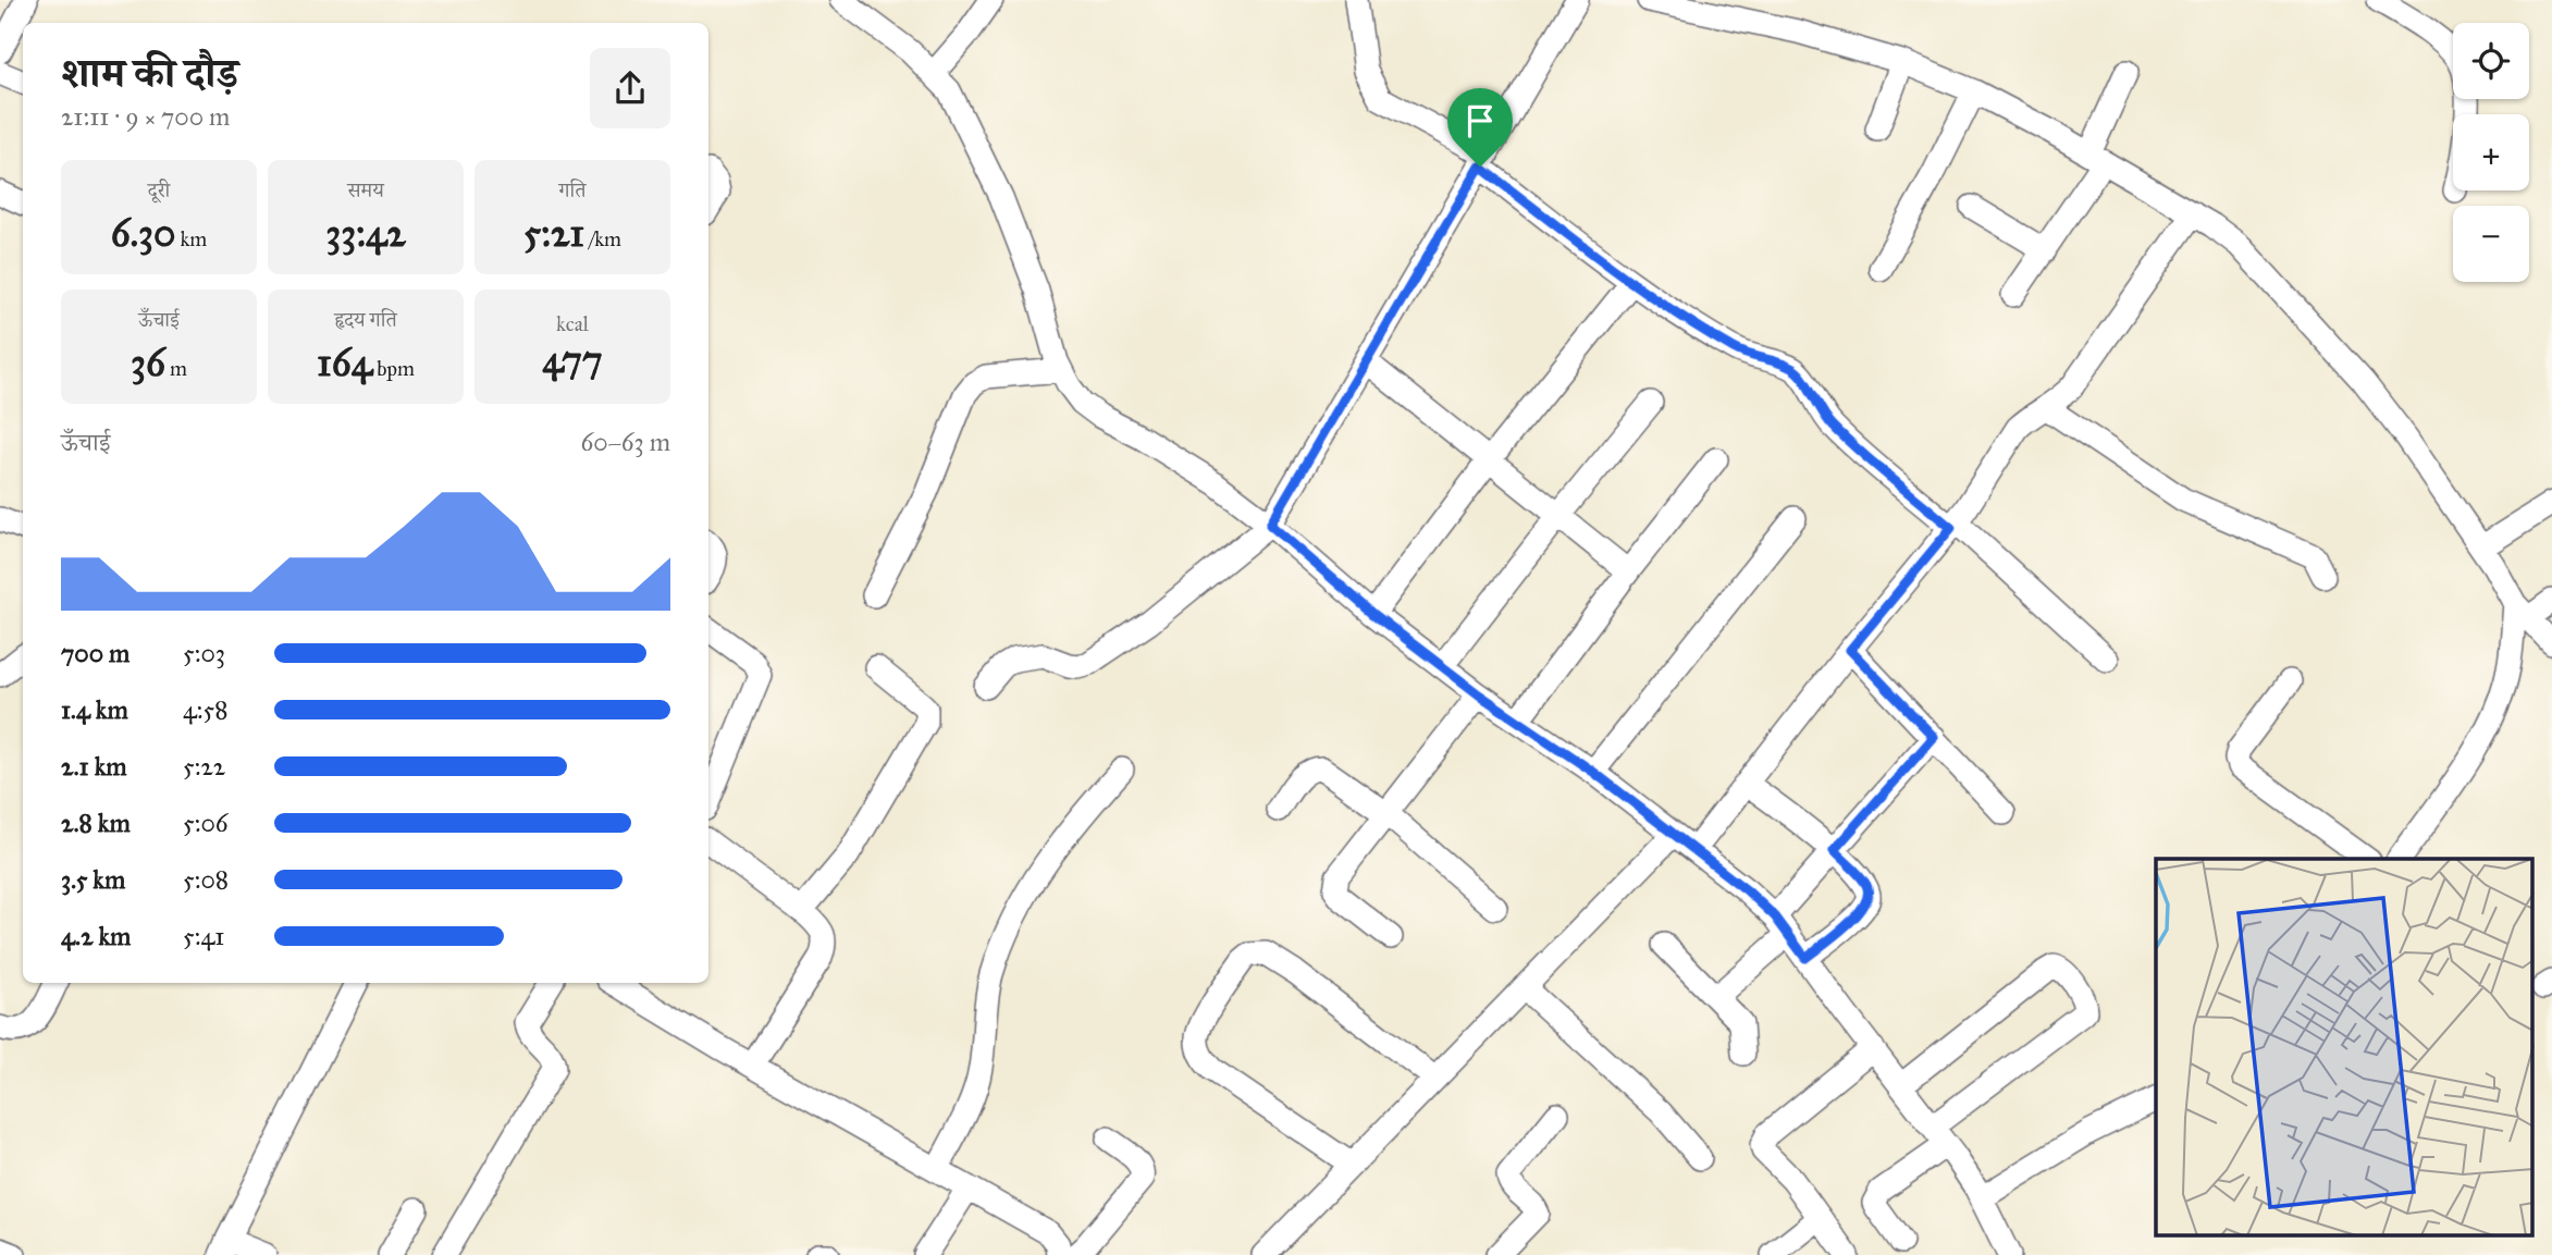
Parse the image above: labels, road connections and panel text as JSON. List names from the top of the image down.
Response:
{
  "page": {
    "map_buttons": ["+", "−"],
    "heading": ["शाम की दौड़", "21:11 · 9 × 700 m"],
    "stats": [
      ["दूरी", "6.30 km"],
      ["समय", "33:42"],
      ["गति", "5:21 /km"],
      ["ऊँचाई", "36 m"],
      ["हृदय गति", "164 bpm"],
      ["kcal", "477"]
    ],
    "chart": ["ऊँचाई", "60–63 m"],
    "list": [
      {
        "name": "700 m",
        "note": "5:03"
      },
      {
        "name": "1.4 km",
        "note": "4:58"
      },
      {
        "name": "2.1 km",
        "note": "5:22"
      },
      {
        "name": "2.8 km",
        "note": "5:06"
      },
      {
        "name": "3.5 km",
        "note": "5:08"
      },
      {
        "name": "4.2 km",
        "note": "5:41"
      }
    ]
  }
}
